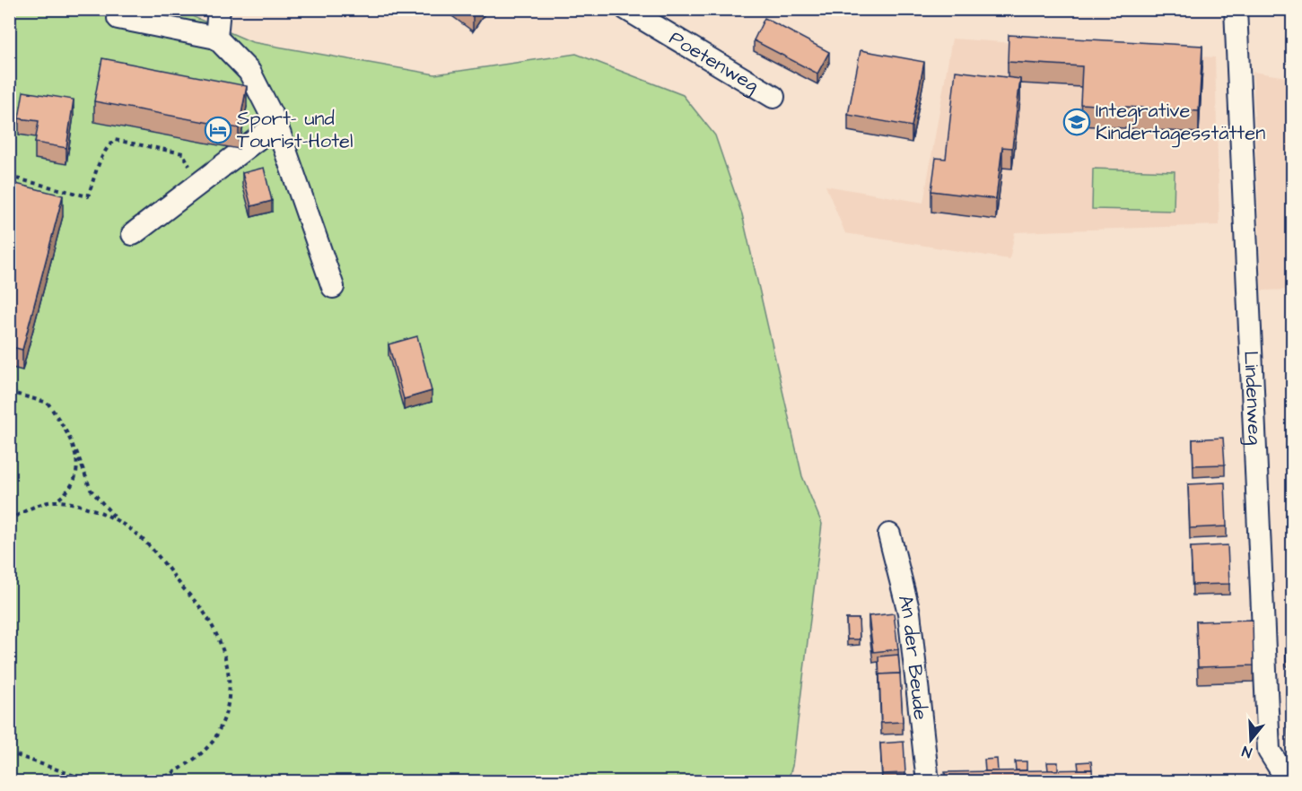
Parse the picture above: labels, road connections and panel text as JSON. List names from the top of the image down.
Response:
{
  "streets": {
    "street": ["Poetenweg", "Lindenweg", "An der Beude"]
  },
  "places": {
    "school or university": ["Integrative Kindertagesstätten"],
    "hotel": ["Sport- und Tourist-Hotel"]
  },
  "north": "bottom"
}
